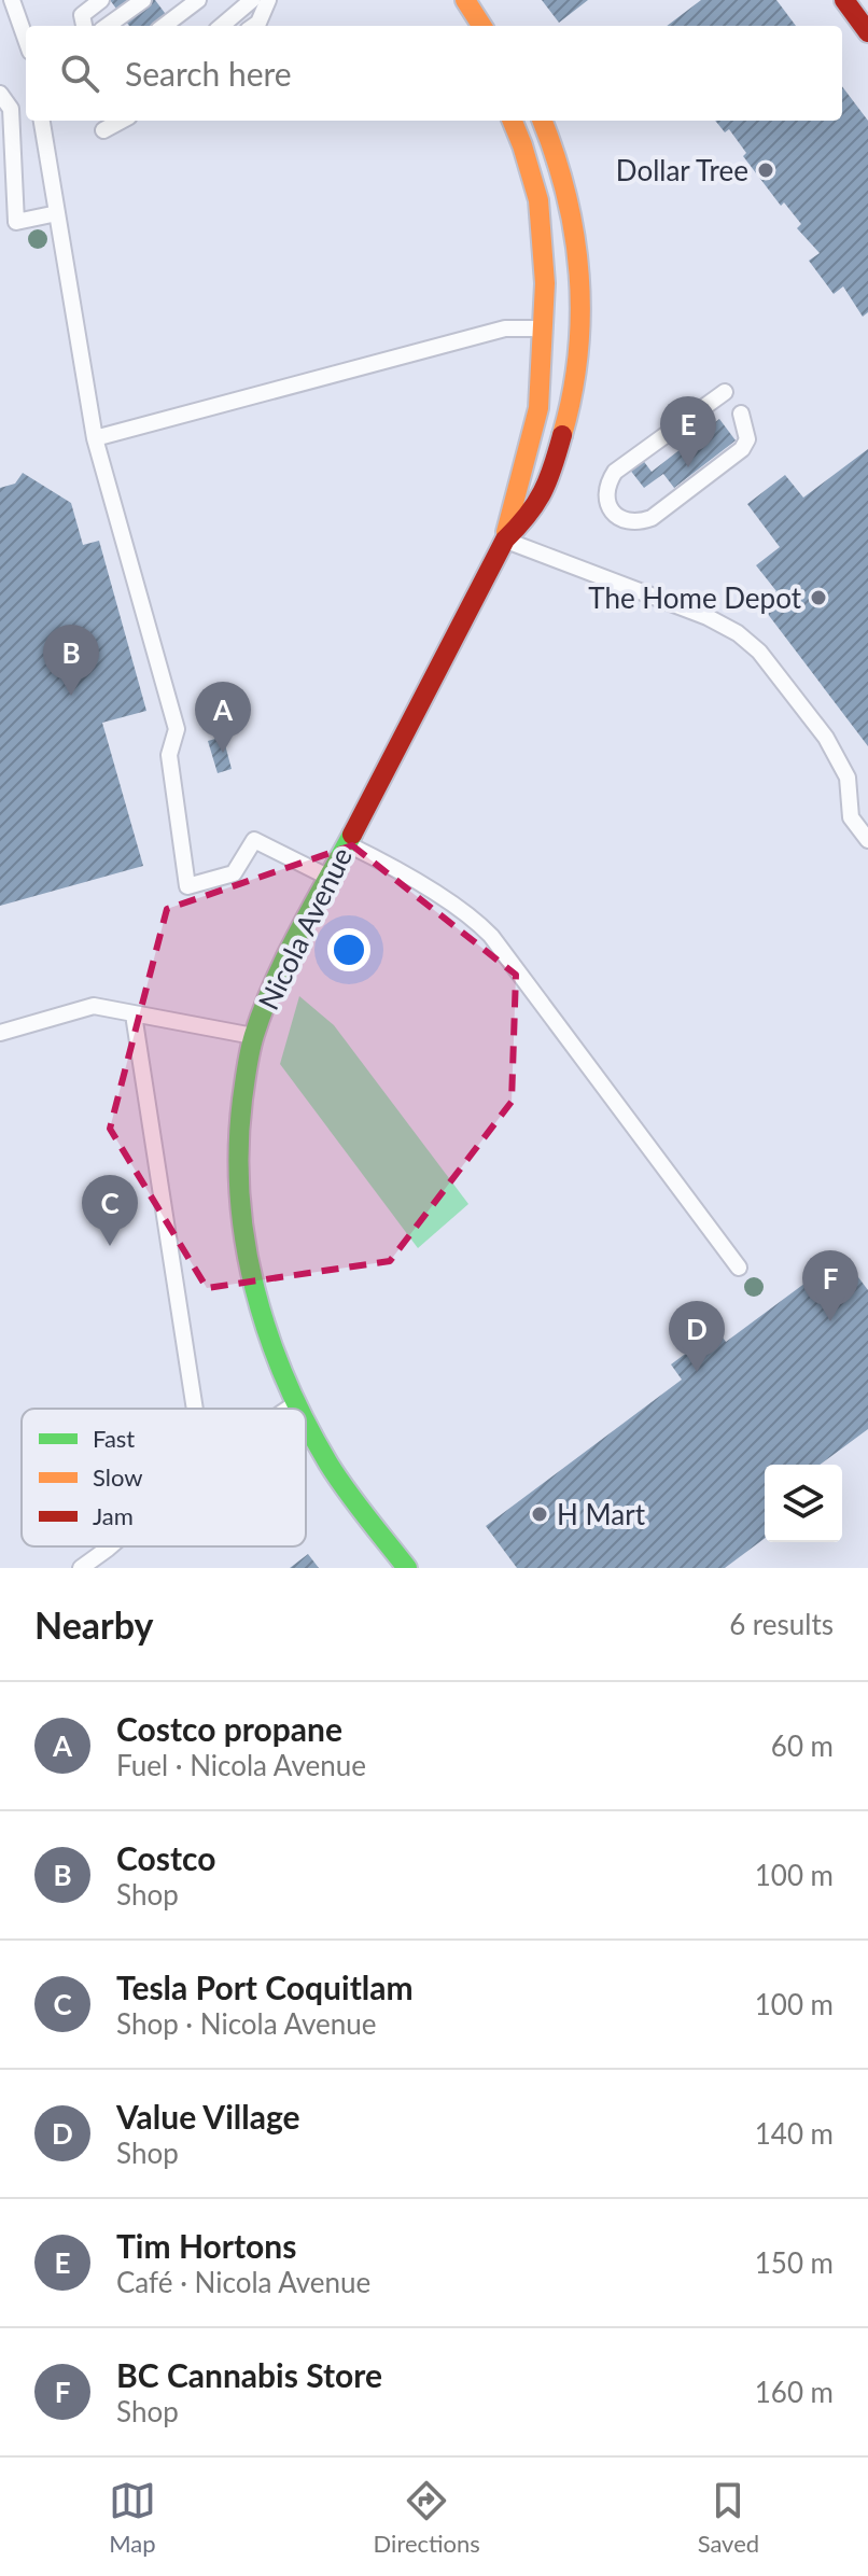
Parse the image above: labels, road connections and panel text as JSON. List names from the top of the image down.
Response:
{
  "streets": {
    "street": ["Nicola Avenue"]
  },
  "places": ["Dollar Tree", "The Home Depot", "H Mart"],
  "legend": ["Fast", "Slow", "Jam"],
  "page": {
    "search": "Search here",
    "pins": [
      "E",
      "B",
      "A",
      "C",
      "F",
      "D"
    ],
    "heading": ["Nearby", "6 results"],
    "list": [
      {
        "mark": "A",
        "name": "Costco propane",
        "note": "Fuel · Nicola Avenue",
        "value": "60 m"
      },
      {
        "mark": "B",
        "name": "Costco",
        "note": "Shop",
        "value": "100 m"
      },
      {
        "mark": "C",
        "name": "Tesla Port Coquitlam",
        "note": "Shop · Nicola Avenue",
        "value": "100 m"
      },
      {
        "mark": "D",
        "name": "Value Village",
        "note": "Shop",
        "value": "140 m"
      },
      {
        "mark": "E",
        "name": "Tim Hortons",
        "note": "Café · Nicola Avenue",
        "value": "150 m"
      },
      {
        "mark": "F",
        "name": "BC Cannabis Store",
        "note": "Shop",
        "value": "160 m"
      }
    ],
    "nav": ["Map", "Directions", "Saved"]
  }
}
